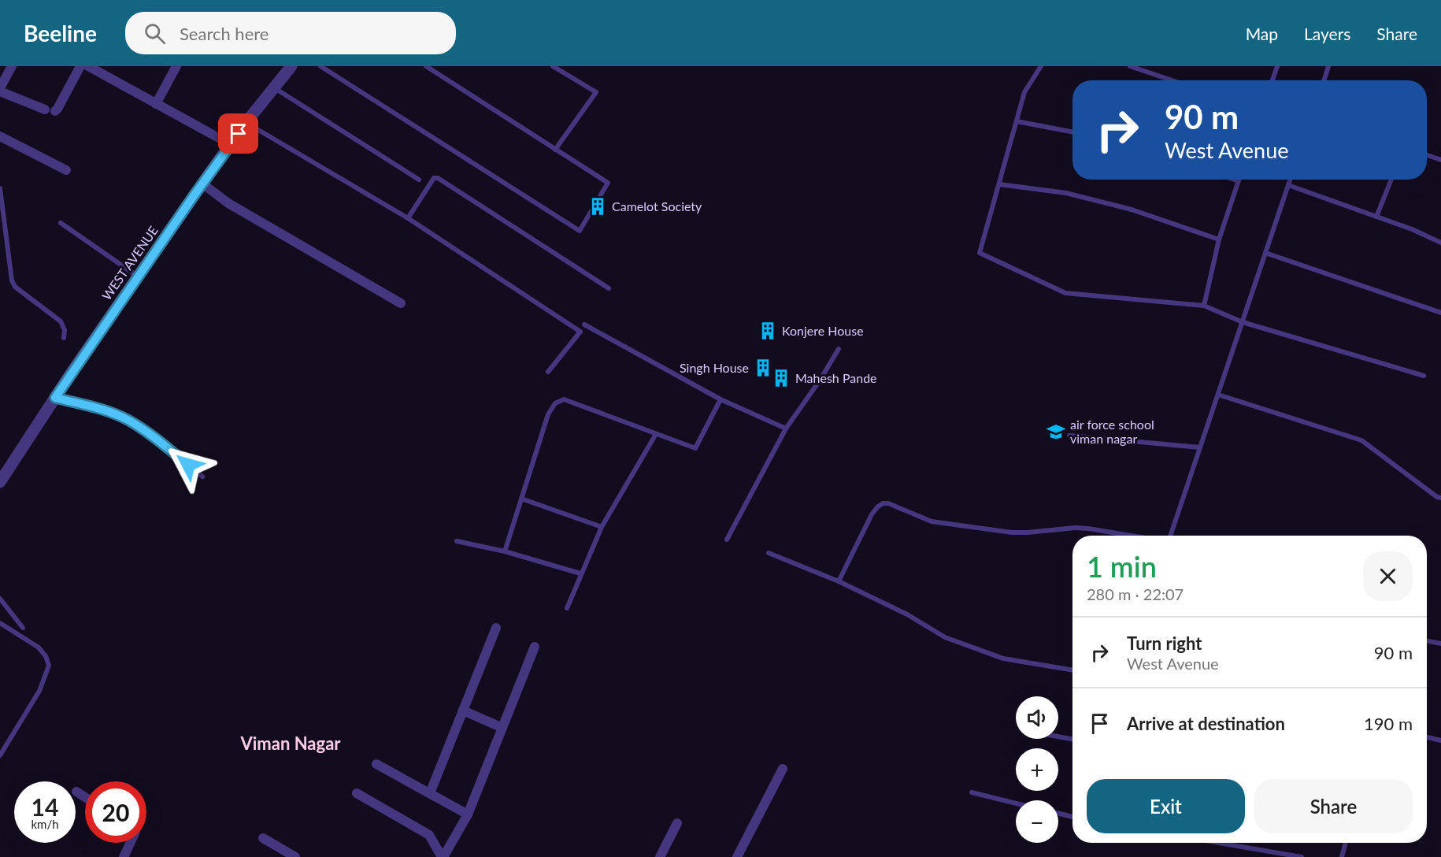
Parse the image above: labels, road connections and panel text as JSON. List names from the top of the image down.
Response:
{
  "streets": {
    "street": ["WEST AVENUE"]
  },
  "districts": ["Viman Nagar"],
  "places": {
    "building": [
      "Camelot Society",
      "Konjere House",
      "Singh House",
      "Mahesh Pande"
    ],
    "school or university": ["air force school viman nagar"]
  },
  "page": {
    "header": "Beeline",
    "search": "Search here",
    "nav": ["Map", "Layers", "Share"],
    "turn": ["90 m", "West Avenue"],
    "heading": ["1 min", "280 m · 22:07"],
    "list": [
      {
        "name": "Turn right",
        "note": "West Avenue",
        "value": "90 m"
      },
      {
        "name": "Arrive at destination",
        "value": "190 m"
      }
    ],
    "map_buttons": ["+", "−"],
    "buttons": ["Exit", "Share"],
    "speed": "14 km/h",
    "limit": "20"
  }
}
